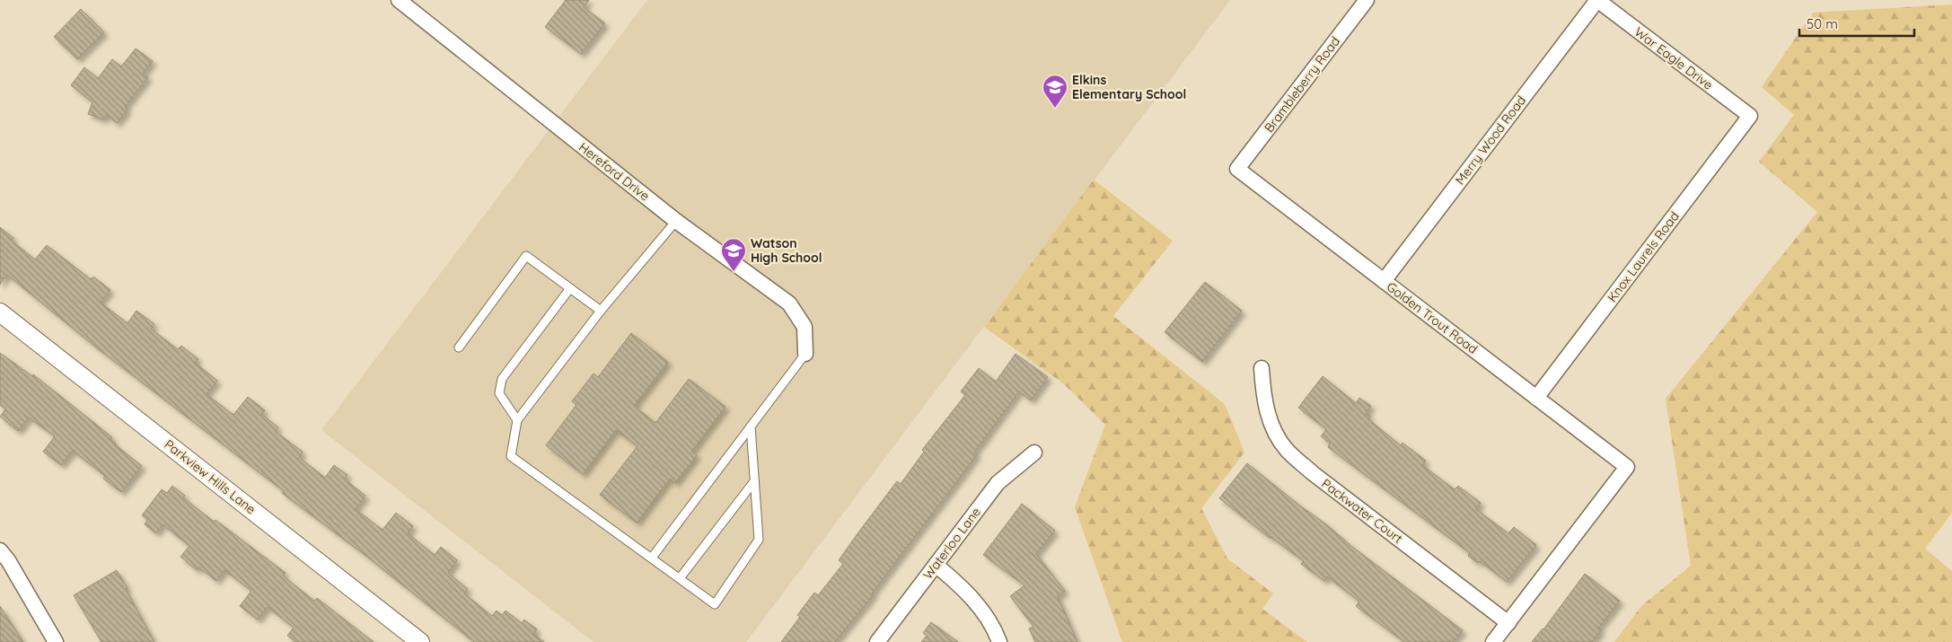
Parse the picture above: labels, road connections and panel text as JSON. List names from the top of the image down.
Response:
{
  "streets": {
    "street": [
      "War Eagle Drive",
      "Brambleberry Road",
      "Merry Wood Road",
      "Hereford Drive",
      "Knox Laurels Road",
      "Golden Trout Road",
      "Parkview Hills Lane",
      "Packwater Court",
      "Waterloo Lane"
    ]
  },
  "crossings": [
    ["War Eagle Drive", "Merry Wood Road"],
    ["War Eagle Drive", "Knox Laurels Road"],
    ["Brambleberry Road", "Golden Trout Road"],
    ["Merry Wood Road", "Golden Trout Road"],
    ["Knox Laurels Road", "Golden Trout Road"],
    ["Golden Trout Road", "Packwater Court"]
  ],
  "places": {
    "school or university": ["Elkins Elementary School", "Watson High School"]
  },
  "scale_bar": "50 m"
}
